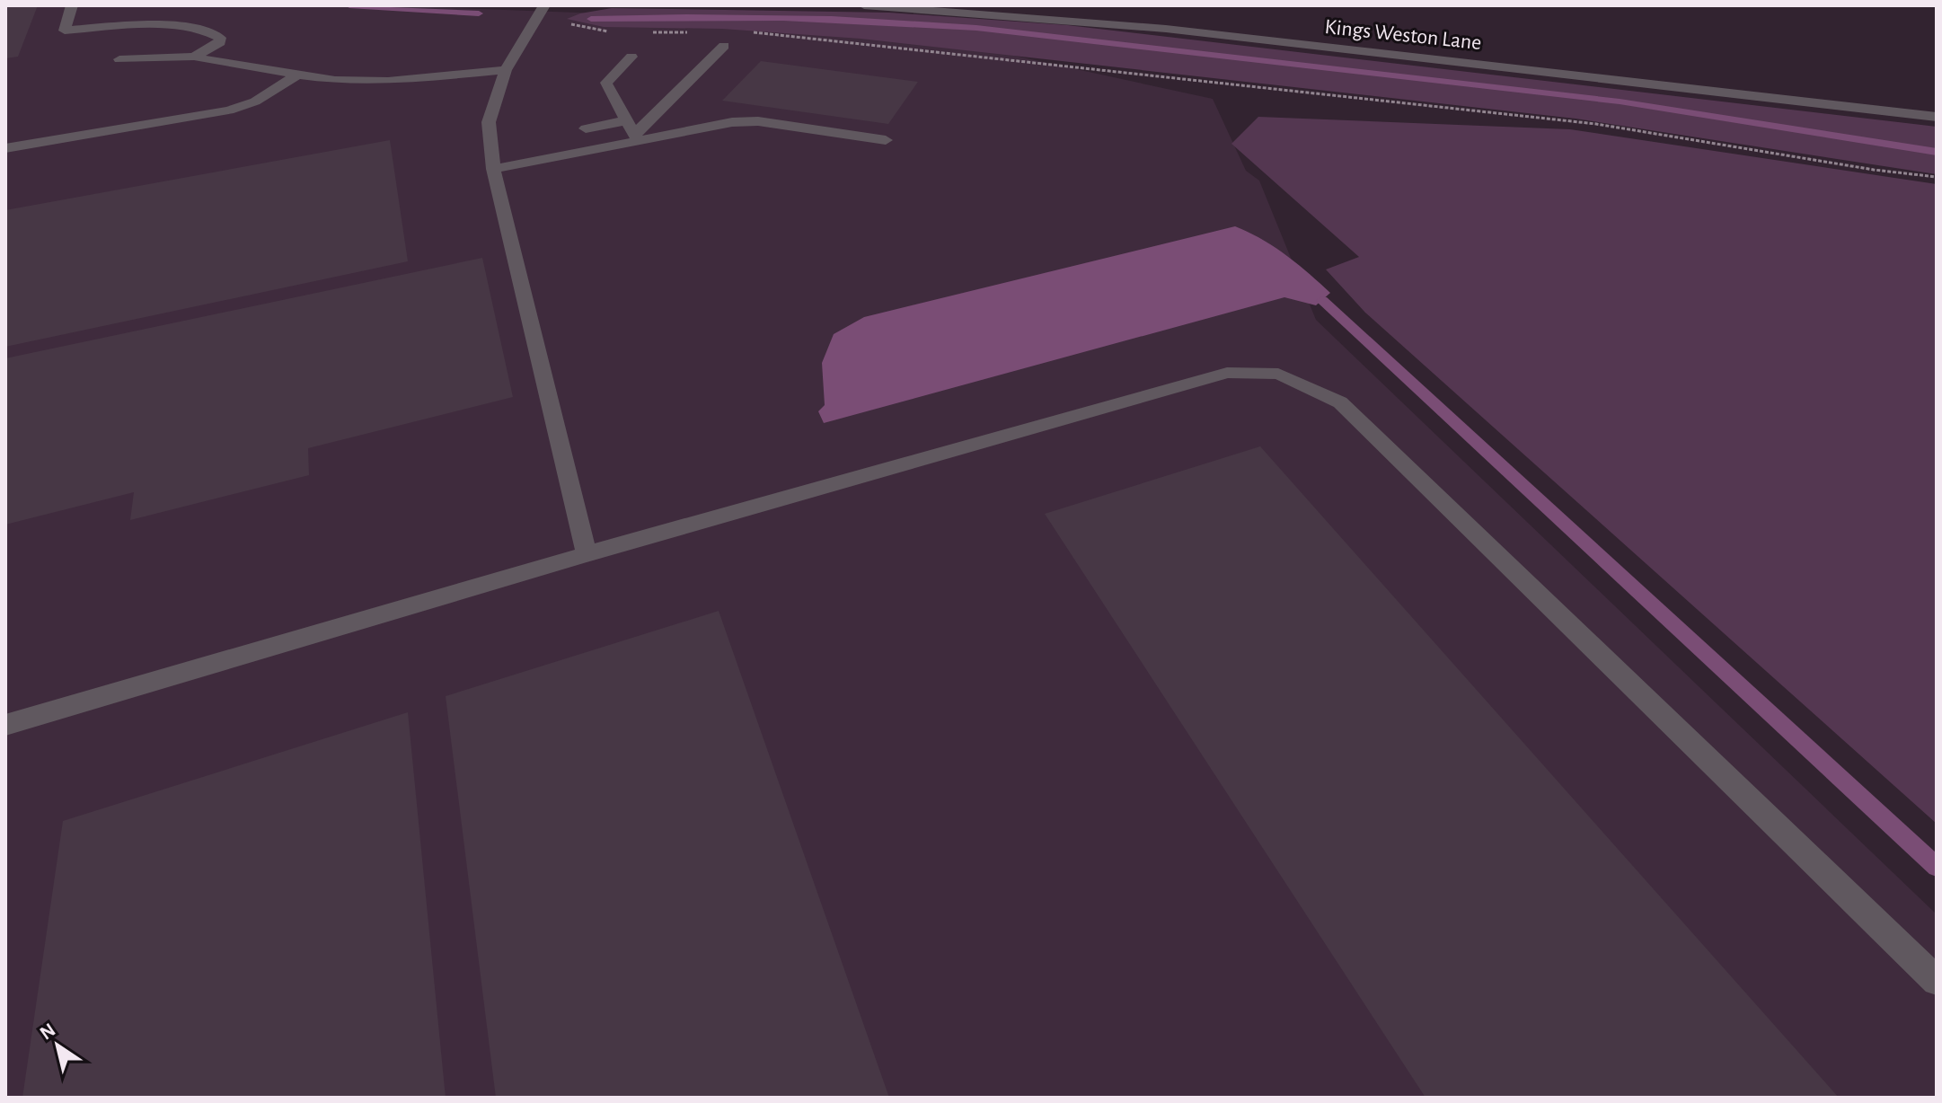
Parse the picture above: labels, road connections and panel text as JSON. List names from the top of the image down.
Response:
{
  "streets": {
    "street": ["Kings Weston Lane"]
  },
  "north": "top left"
}
